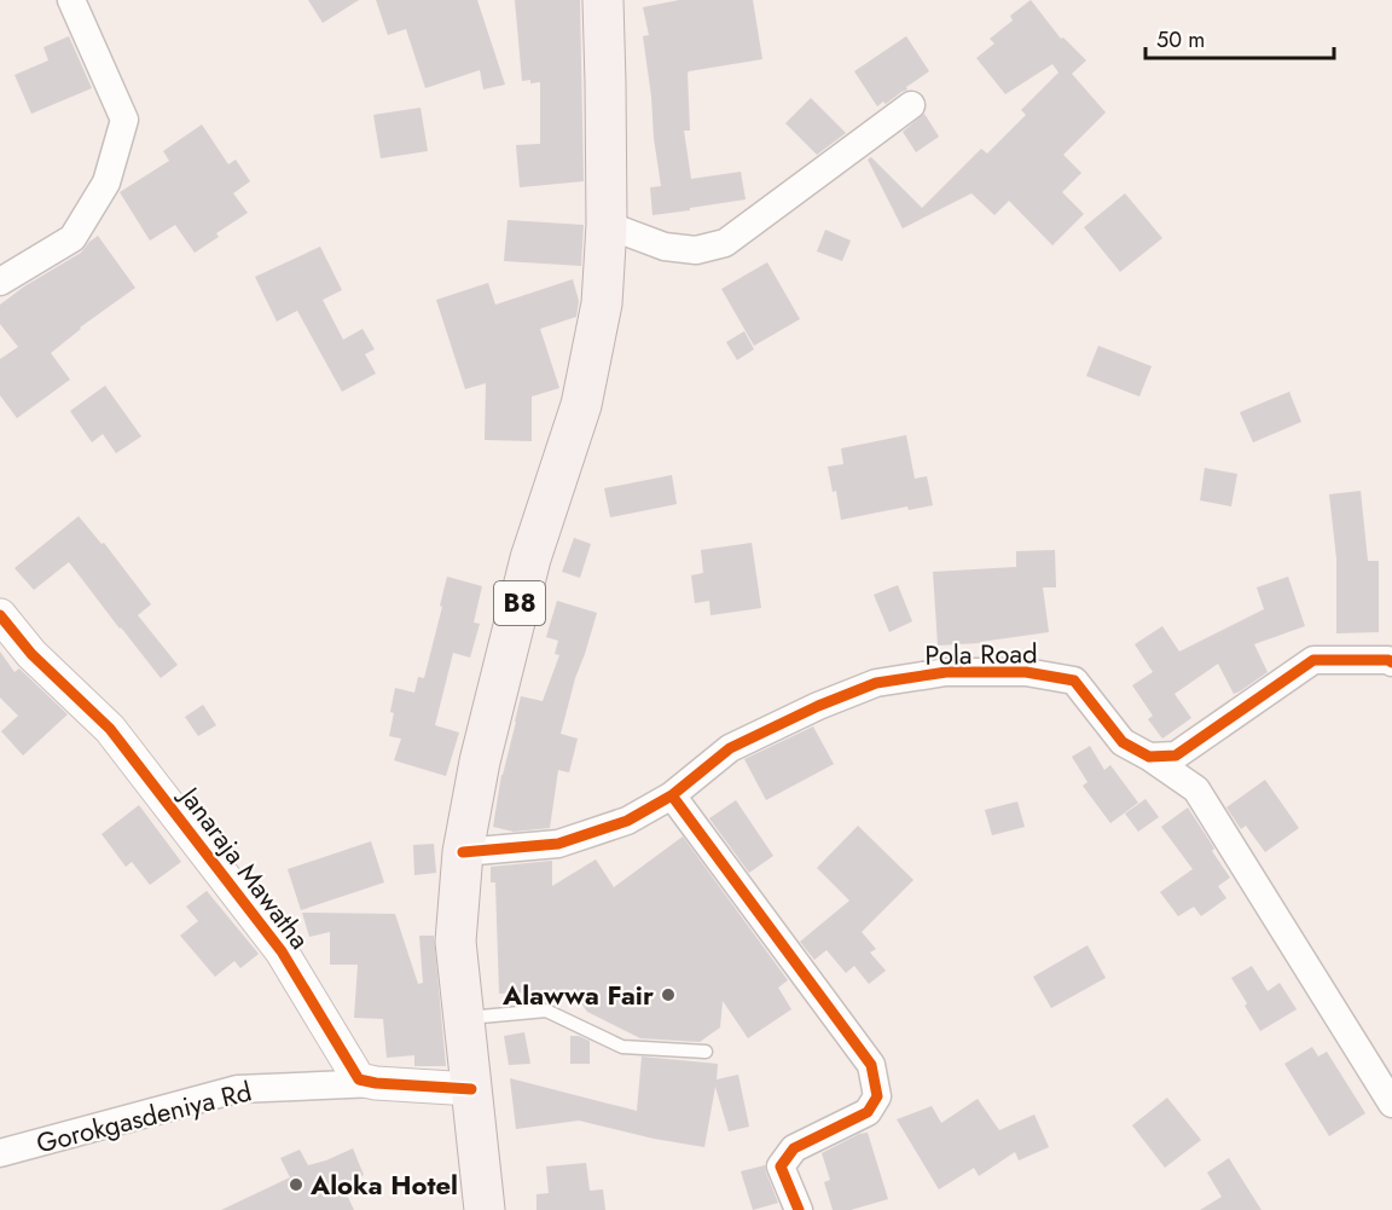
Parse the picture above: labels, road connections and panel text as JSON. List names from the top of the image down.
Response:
{
  "streets": {
    "main road": ["B8"],
    "street": ["Pola Road", "Janaraja Mawatha", "Gorokgasdeniya Rd"]
  },
  "crossings": [
    ["B8", "Pola Road"],
    ["Janaraja Mawatha", "Gorokgasdeniya Rd"]
  ],
  "places": ["Alawwa Fair", "Aloka Hotel"],
  "scale_bar": "50 m"
}
